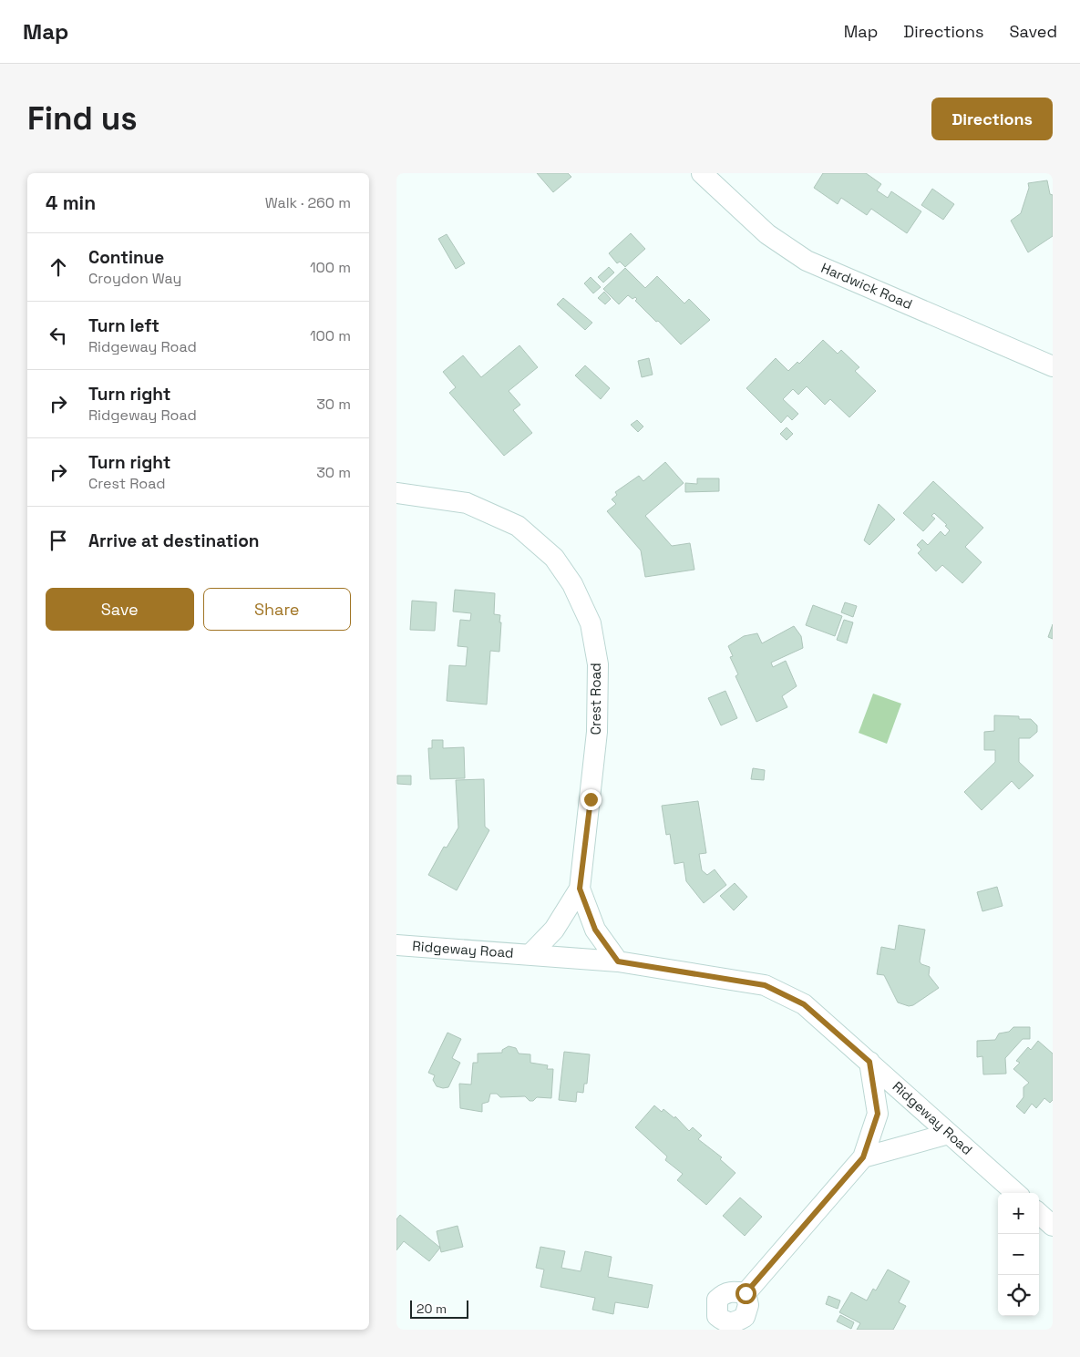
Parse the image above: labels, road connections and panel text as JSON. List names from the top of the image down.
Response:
{
  "streets": {
    "street": ["Hardwick Road", "Crest Road", "Ridgeway Road"]
  },
  "crossings": [
    ["Crest Road", "Ridgeway Road"]
  ],
  "scale_bar": "20 m",
  "page": {
    "header": "Map",
    "nav": ["Map", "Directions", "Saved"],
    "buttons": [
      "Directions",
      ["Save", "Share"]
    ],
    "title": "Find us",
    "heading": ["4 min", "Walk · 260 m"],
    "list": [
      ["Continue", "Croydon Way", "100 m"],
      ["Turn left", "Ridgeway Road", "100 m"],
      ["Turn right", "Ridgeway Road", "30 m"],
      ["Turn right", "Crest Road", "30 m"],
      "Arrive at destination"
    ],
    "map_buttons": ["+", "−"],
    "scale": "20 m"
  }
}
